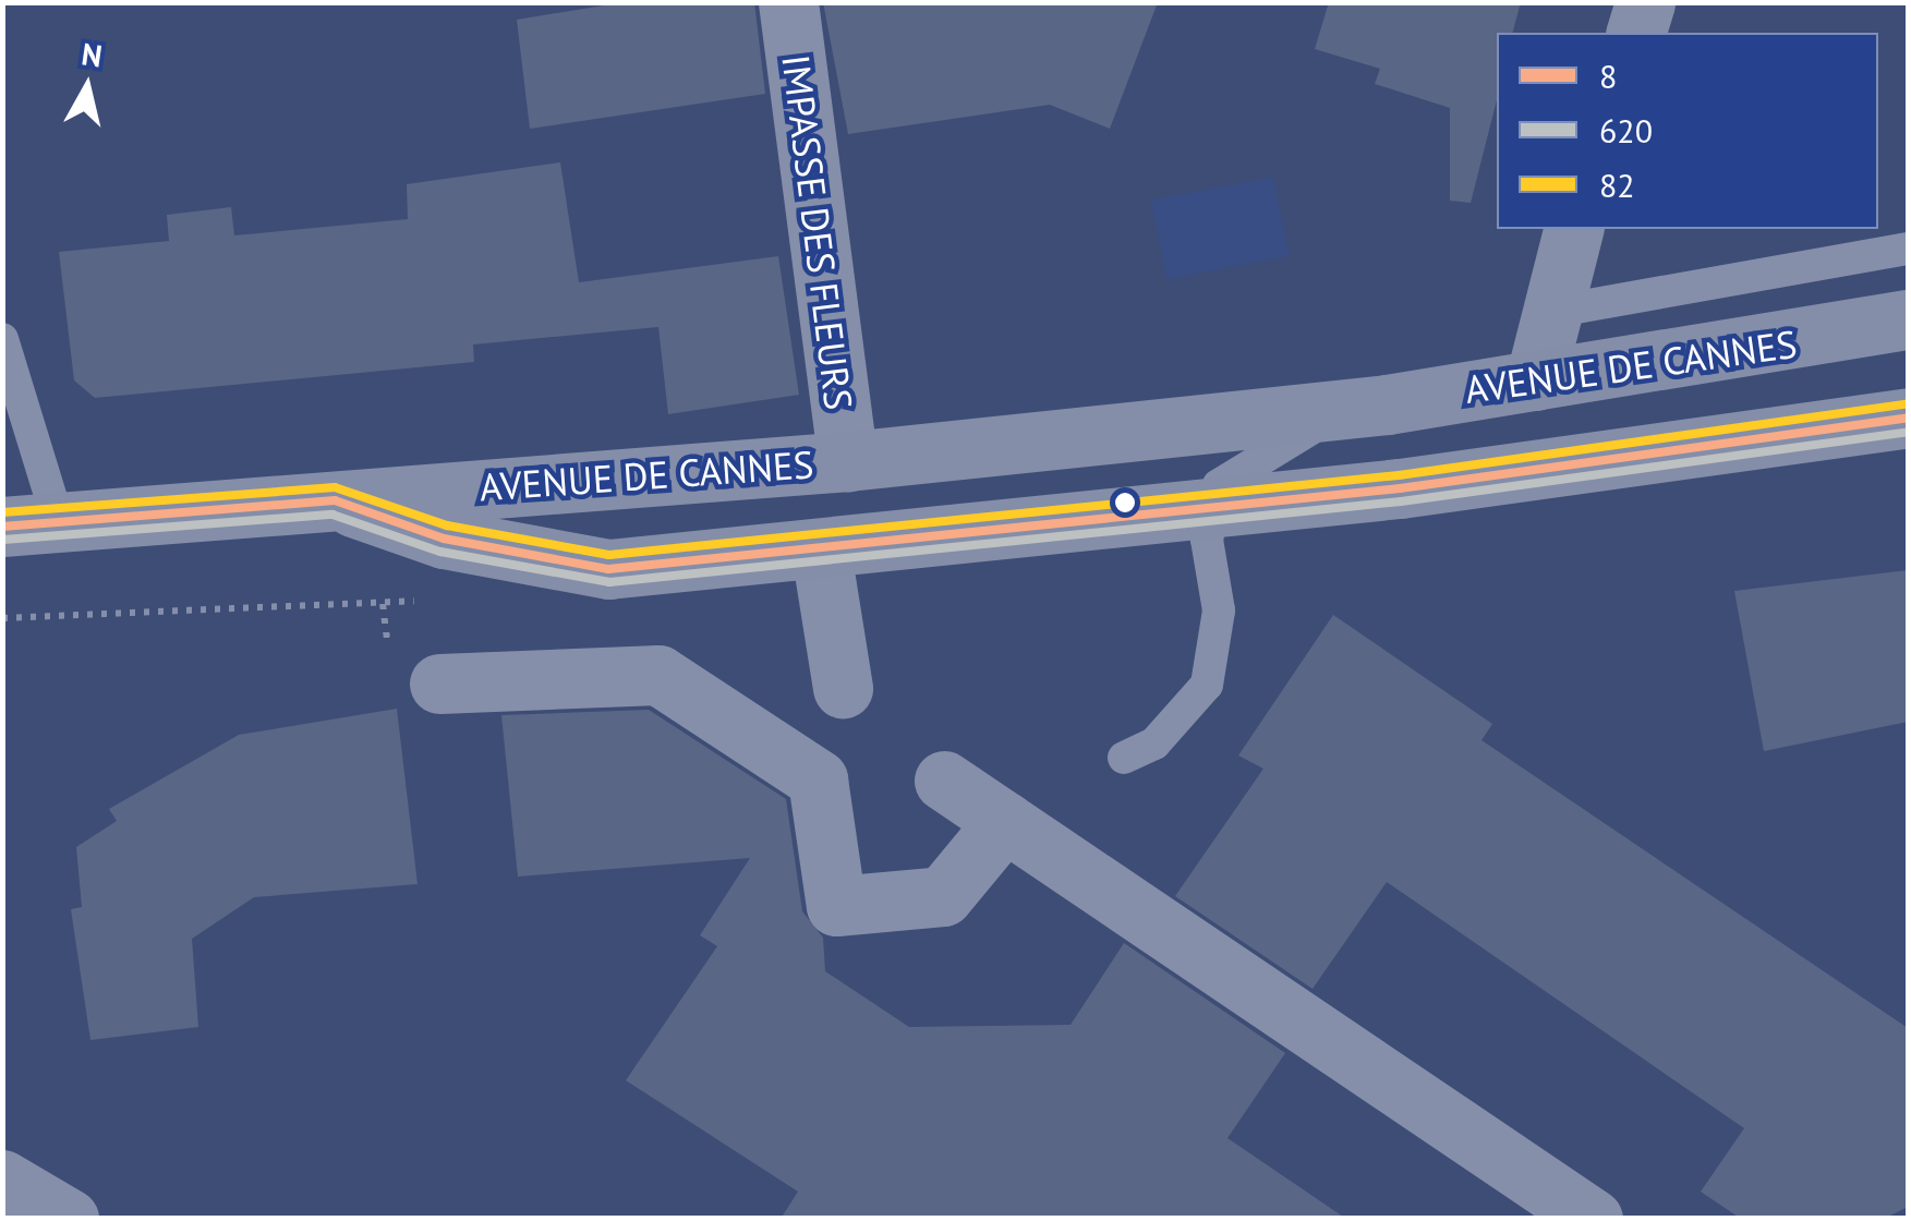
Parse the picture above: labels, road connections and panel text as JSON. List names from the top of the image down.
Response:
{
  "streets": {
    "main road": ["AVENUE DE CANNES"],
    "street": ["IMPASSE DES FLEURS"]
  },
  "crossings": [
    ["IMPASSE DES FLEURS", "AVENUE DE CANNES"]
  ],
  "lines": ["transit line 82", "transit line 8", "transit line 620"],
  "legend": ["8", "620", "82"],
  "north": "top"
}
